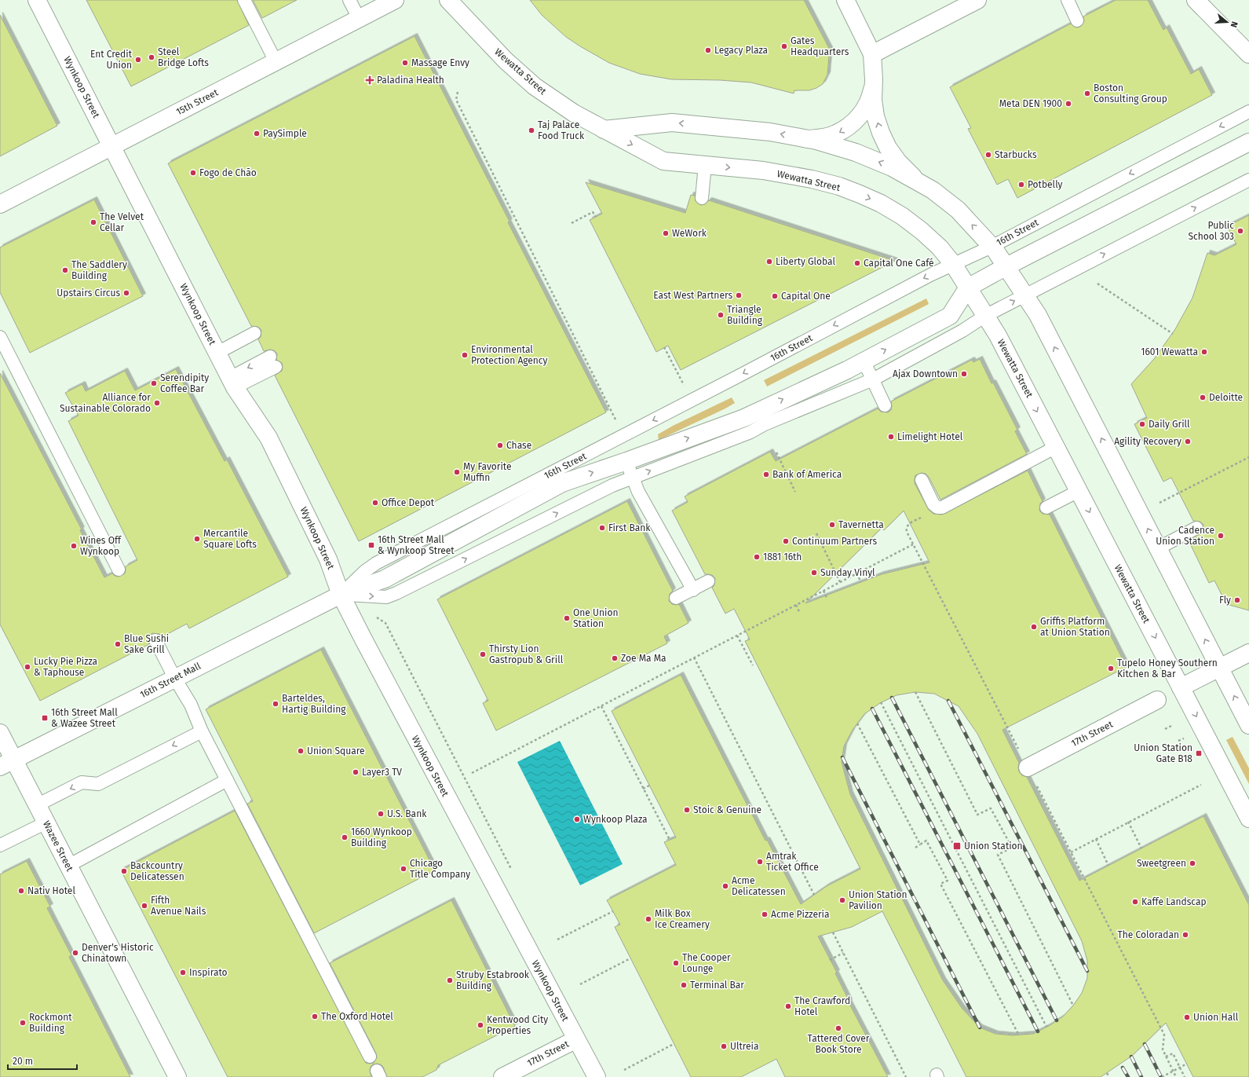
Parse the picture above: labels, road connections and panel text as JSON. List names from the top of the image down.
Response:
{
  "streets": {
    "street": [
      "Wewatta Street",
      "Wynkoop Street",
      "15th Street",
      "16th Street",
      "16th Street Mall",
      "17th Street",
      "Wazee Street"
    ]
  },
  "crossings": [
    ["Wewatta Street", "16th Street"],
    ["Wynkoop Street", "15th Street"],
    ["Wynkoop Street", "16th Street"],
    ["Wynkoop Street", "16th Street Mall"],
    ["Wynkoop Street", "17th Street"],
    ["16th Street", "16th Street Mall"],
    ["16th Street Mall", "Wazee Street"]
  ],
  "places": {
    "other": [
      "Gates Headquarters",
      "Legacy Plaza",
      "Steel Bridge Lofts",
      "Ent Credit Union",
      "Massage Envy",
      "Boston Consulting Group",
      "Meta DEN 1900",
      "Taj Palace Food Truck",
      "PaySimple",
      "Starbucks",
      "Fogo de Chão",
      "Potbelly",
      "The Velvet Cellar",
      "Public School 303",
      "WeWork",
      "Liberty Global",
      "Capital One Café",
      "The Saddlery Building",
      "Upstairs Circus",
      "East West Partners",
      "Capital One",
      "Triangle Building",
      "1601 Wewatta",
      "Environmental Protection Agency",
      "Ajax Downtown",
      "Serendipity Coffee Bar",
      "Deloitte",
      "Alliance for Sustainable Colorado",
      "Daily Grill",
      "Limelight Hotel",
      "Agility Recovery",
      "Chase",
      "My Favorite Muffin",
      "Bank of America",
      "Office Depot",
      "Tavernetta",
      "First Bank",
      "Cadence Union Station",
      "Mercantile Square Lofts",
      "Continuum Partners",
      "Wines Off Wynkoop",
      "1881 16th",
      "Sunday Vinyl",
      "Fly",
      "One Union Station",
      "Griffis Platform at Union Station",
      "Blue Sushi Sake Grill",
      "Thirsty Lion Gastropub & Grill",
      "Zoe Ma Ma",
      "Lucky Pie Pizza & Taphouse",
      "Tupelo Honey Southern Kitchen & Bar",
      "Barteldes, Hartig Building",
      "Union Square",
      "Layer3 TV",
      "Stoic & Genuine",
      "U.S. Bank",
      "Wynkoop Plaza",
      "1660 Wynkoop Building",
      "Amtrak Ticket Office",
      "Sweetgreen",
      "Chicago Title Company",
      "Backcountry Delicatessen",
      "Acme Delicatessen",
      "Nativ Hotel",
      "Union Station Pavilion",
      "Kaffe Landscap",
      "Fifth Avenue Nails",
      "Acme Pizzeria",
      "Milk Box Ice Creamery",
      "The Coloradan",
      "Denver's Historic Chinatown",
      "The Cooper Lounge",
      "Inspirato",
      "Struby Estabrook Building",
      "Terminal Bar",
      "The Crawford Hotel",
      "The Oxford Hotel",
      "Union Hall",
      "Rockmont Building",
      "Kentwood City Properties",
      "Tattered Cover Book Store",
      "Ultreia"
    ],
    "health": ["Paladina Health"],
    "transit": [
      "16th Street Mall & Wynkoop Street",
      "16th Street Mall & Wazee Street",
      "Union Station Gate B18",
      "Union Station"
    ]
  },
  "scale_bar": "20 m",
  "north": "right"
}
